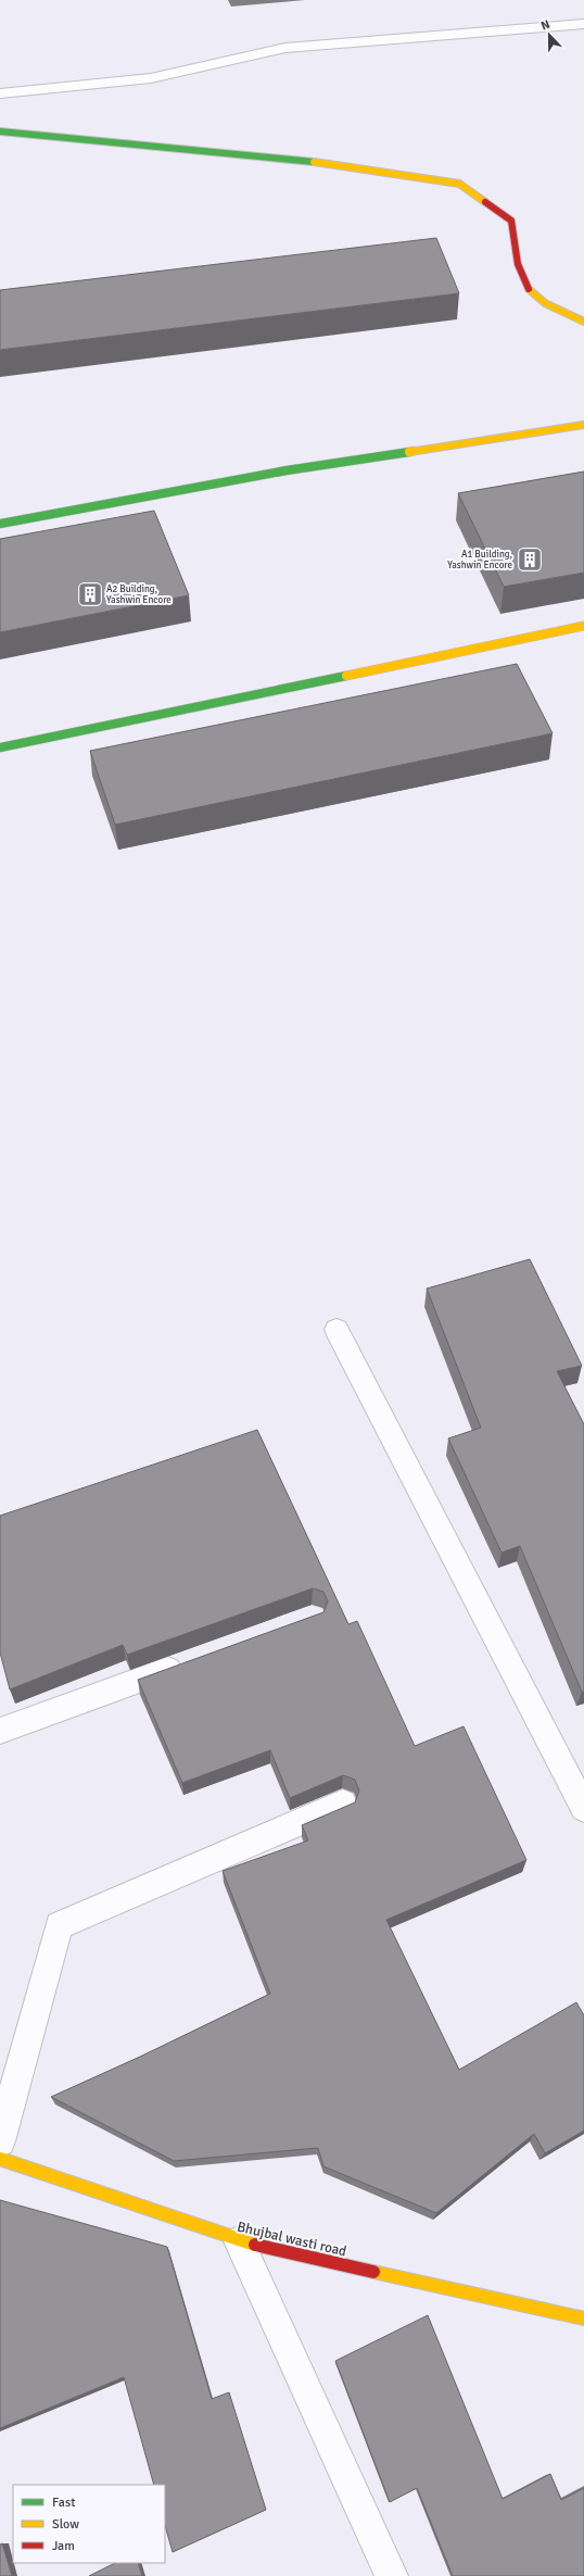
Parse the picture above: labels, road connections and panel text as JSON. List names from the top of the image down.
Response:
{
  "streets": {
    "street": ["Bhujbal wasti road"]
  },
  "places": {
    "building": ["A1 Building, Yashwin Encore", "A2 Building, Yashwin Encore"]
  },
  "legend": ["Fast", "Slow", "Jam"],
  "north": "top"
}
